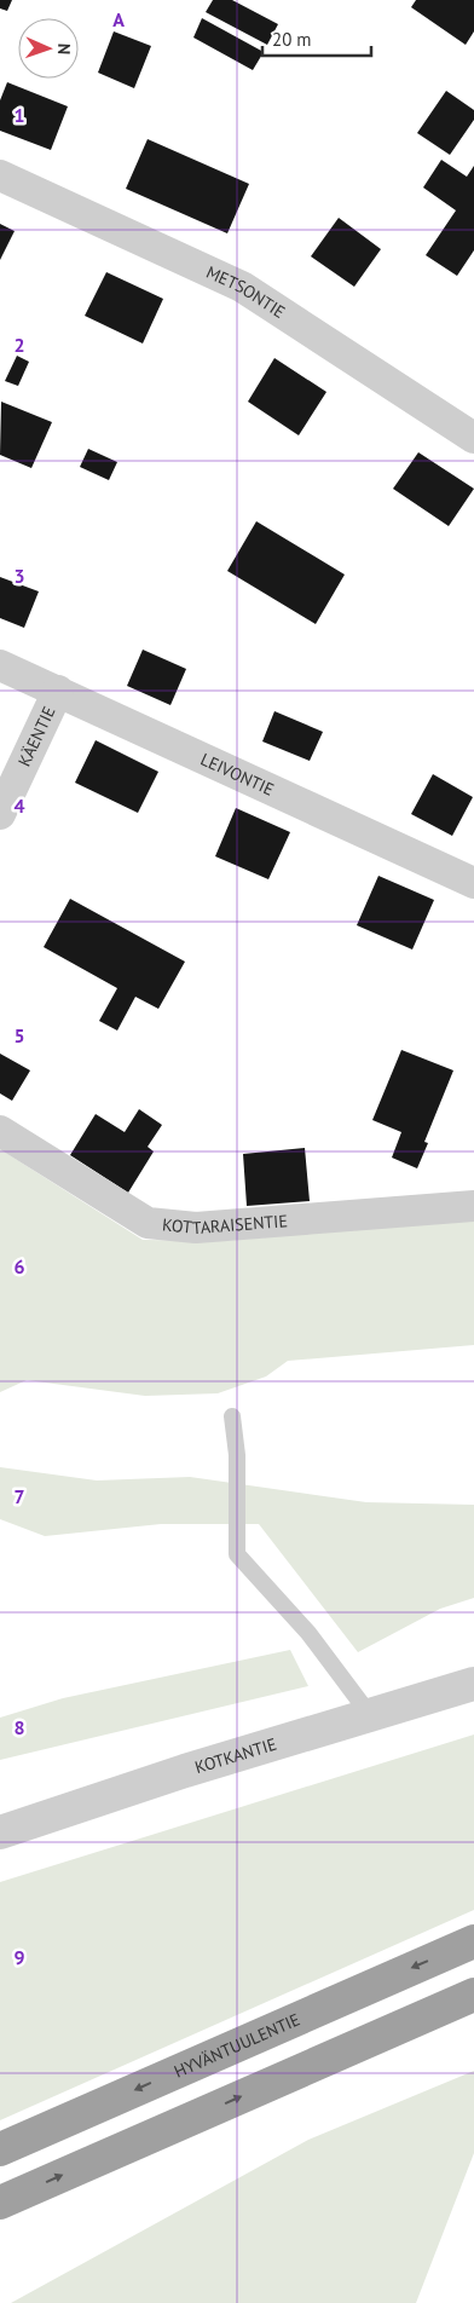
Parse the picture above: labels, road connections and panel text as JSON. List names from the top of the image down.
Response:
{
  "streets": {
    "highway": ["HYVÄNTUULENTIE"],
    "street": [
      "METSONTIE",
      "KÄENTIE",
      "LEIVONTIE",
      "KOTTARAISENTIE",
      "KOTKANTIE"
    ]
  },
  "crossings": [
    ["KÄENTIE", "LEIVONTIE"]
  ],
  "scale_bar": "20 m",
  "north": "right",
  "grid": {
    "columns": ["A"],
    "rows": [
      "1",
      "2",
      "3",
      "4",
      "5",
      "6",
      "7",
      "8",
      "9"
    ]
  }
}
